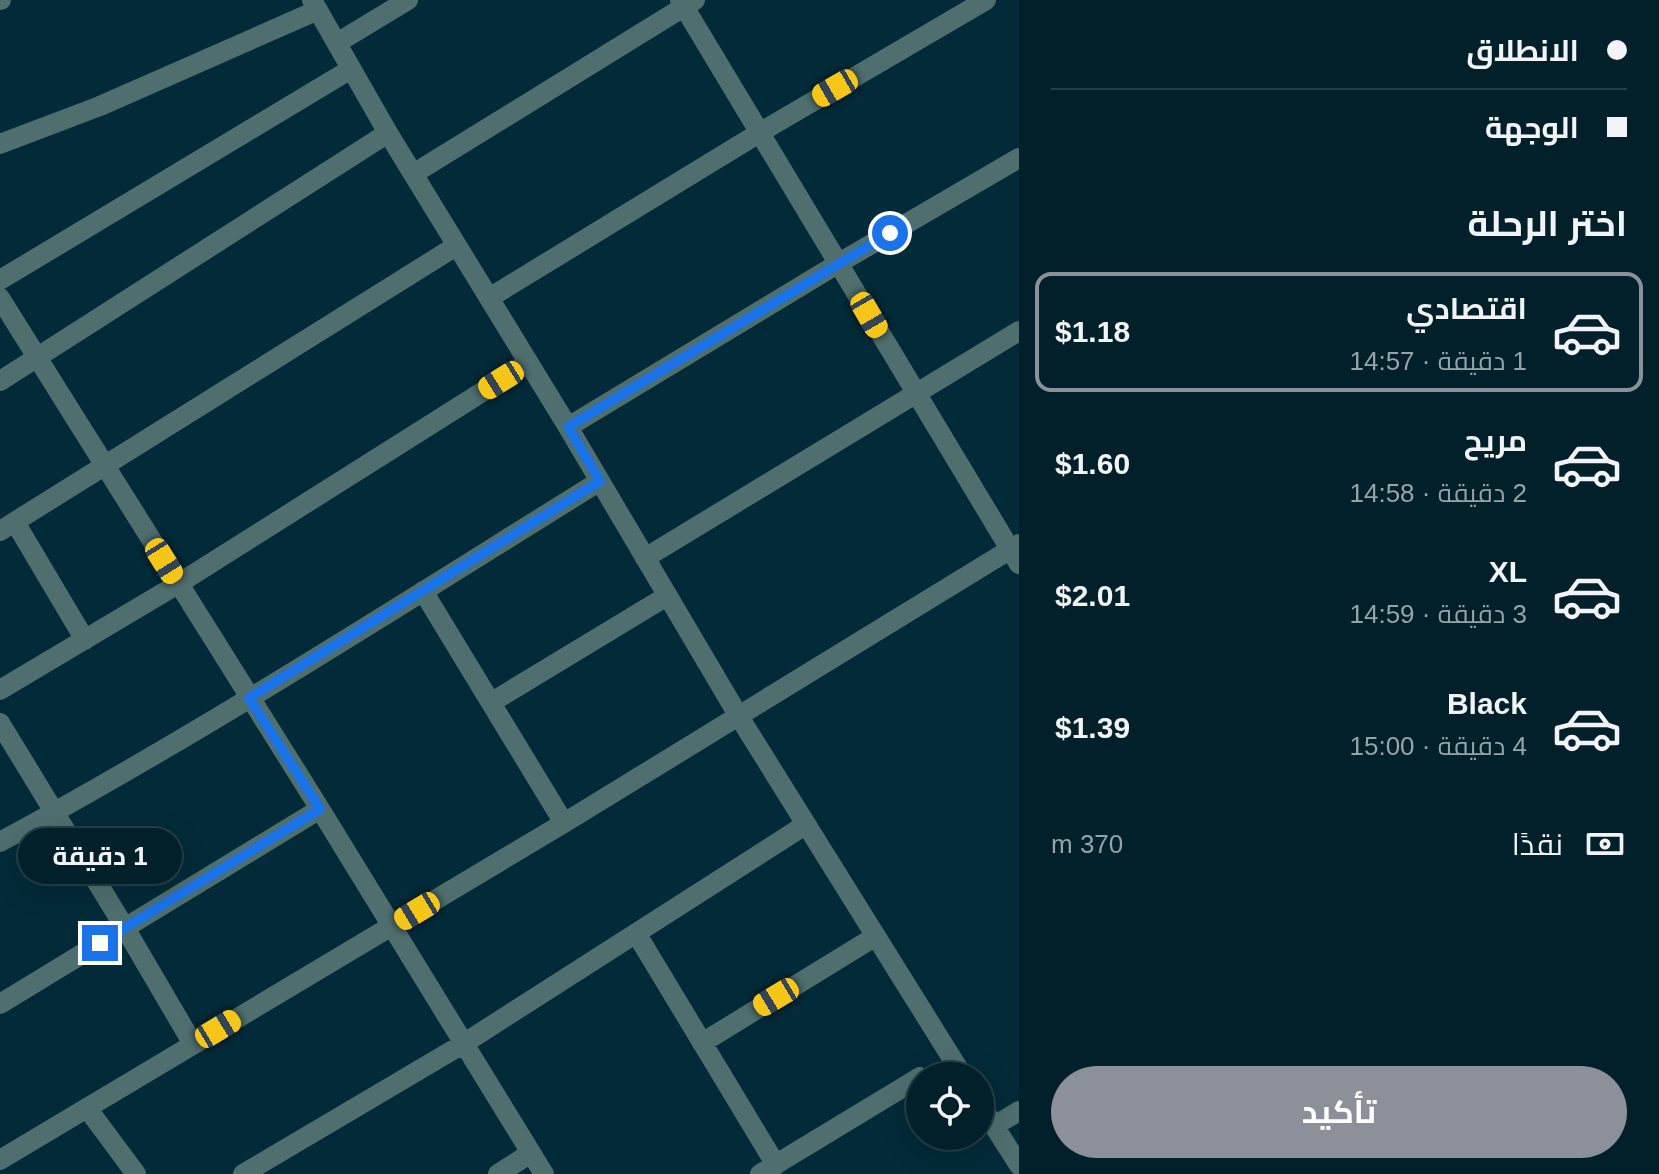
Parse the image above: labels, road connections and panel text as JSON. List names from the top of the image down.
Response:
{
  "page": {
    "banner": ["الانطلاق", "الوجهة"],
    "heading": "اختر الرحلة",
    "list": [
      {
        "name": "اقتصادي",
        "note": "1 دقيقة · 14:57",
        "value": "$1.18"
      },
      {
        "name": "مريح",
        "note": "2 دقيقة · 14:58",
        "value": "$1.60"
      },
      {
        "name": "XL",
        "note": "3 دقيقة · 14:59",
        "value": "$2.01"
      },
      {
        "name": "Black",
        "note": "4 دقيقة · 15:00",
        "value": "$1.39"
      }
    ],
    "pay": ["نقدًا", "370 m"],
    "bubble": "1 دقيقة",
    "buttons": "تأكيد"
  }
}
